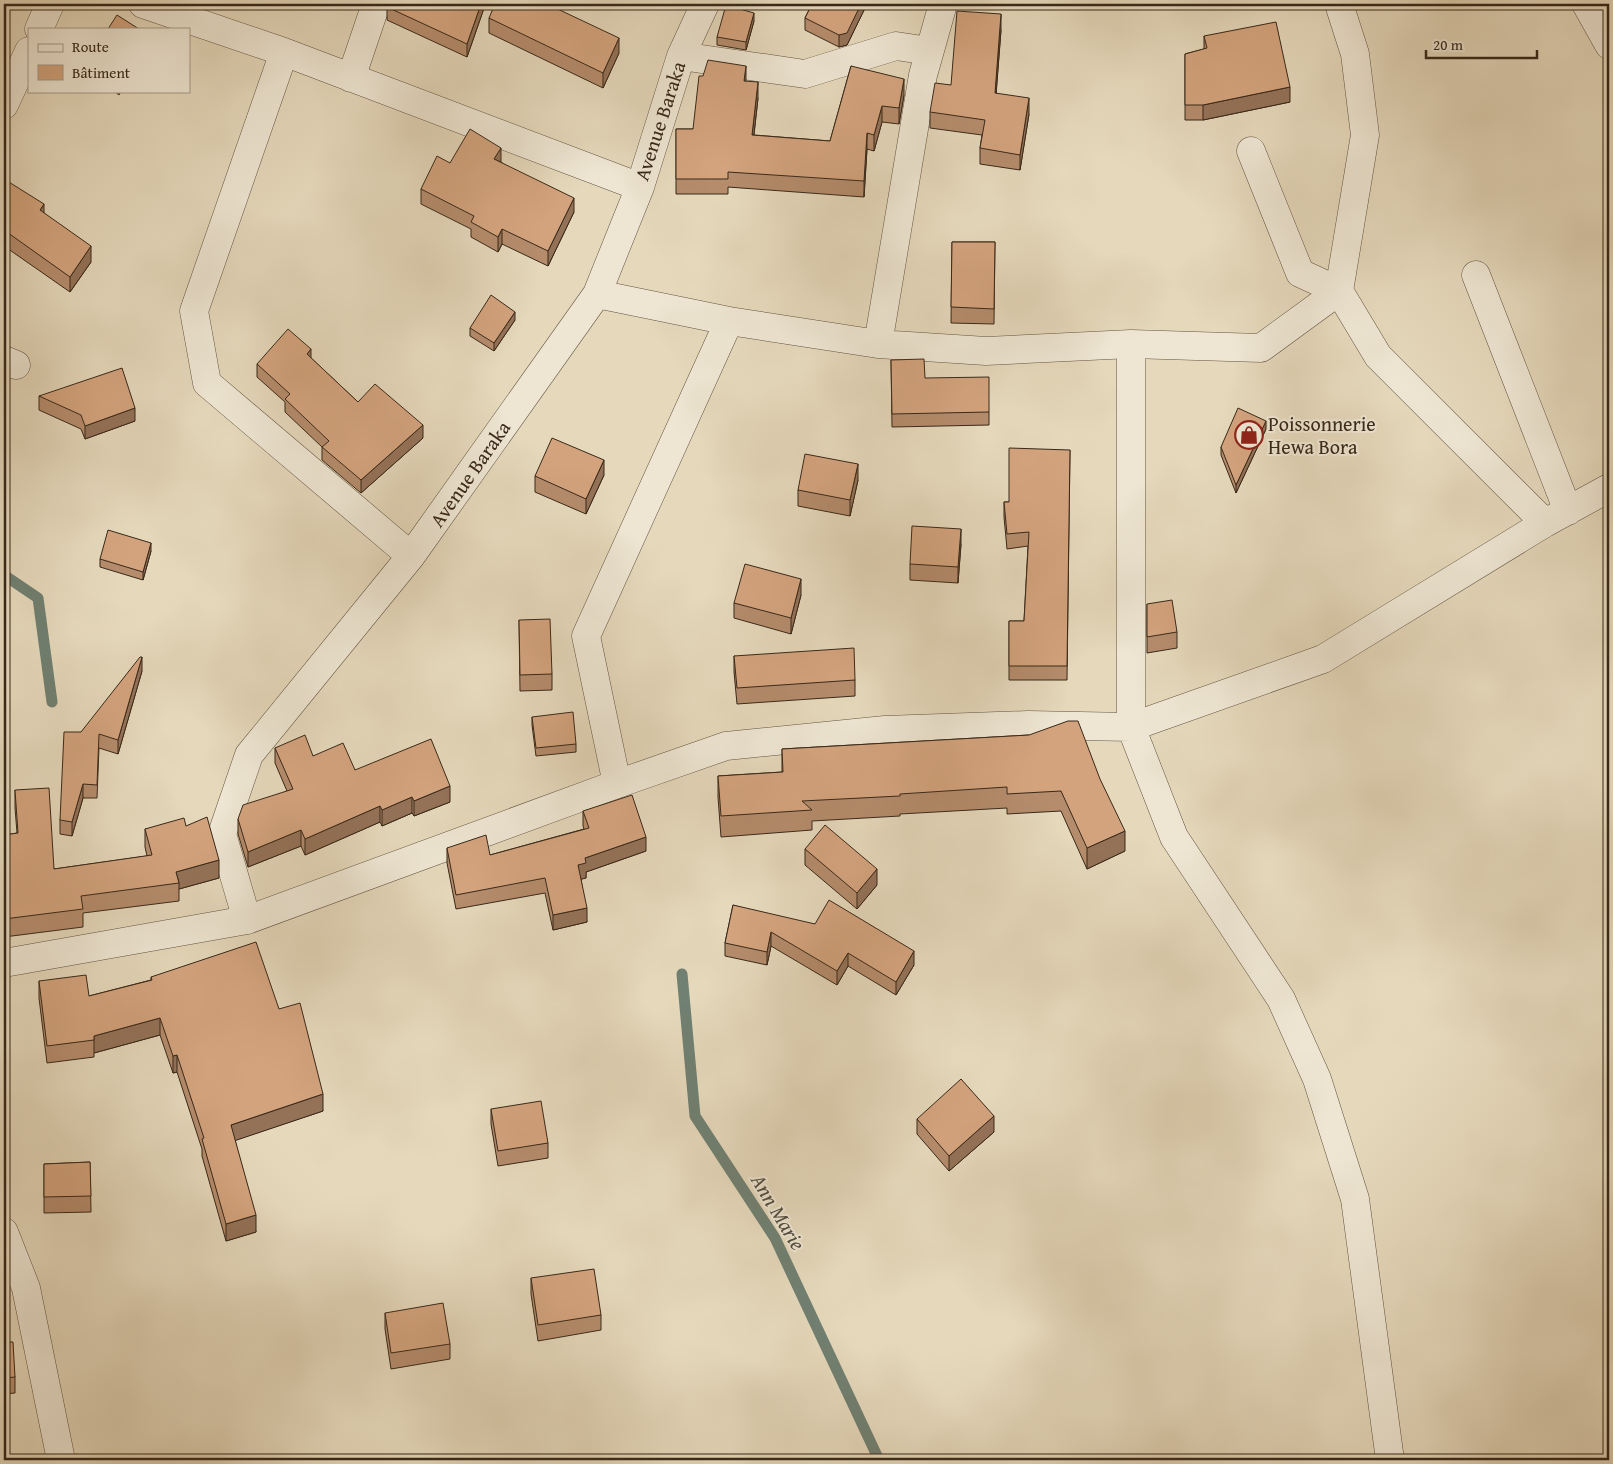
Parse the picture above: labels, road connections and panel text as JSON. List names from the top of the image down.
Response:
{
  "streets": {
    "street": ["Avenue Baraka"]
  },
  "water": ["Ann Marie"],
  "places": {
    "shop": ["Poissonnerie Hewa Bora"]
  },
  "legend": ["Route", "Bâtiment"],
  "scale_bar": "20 m"
}
